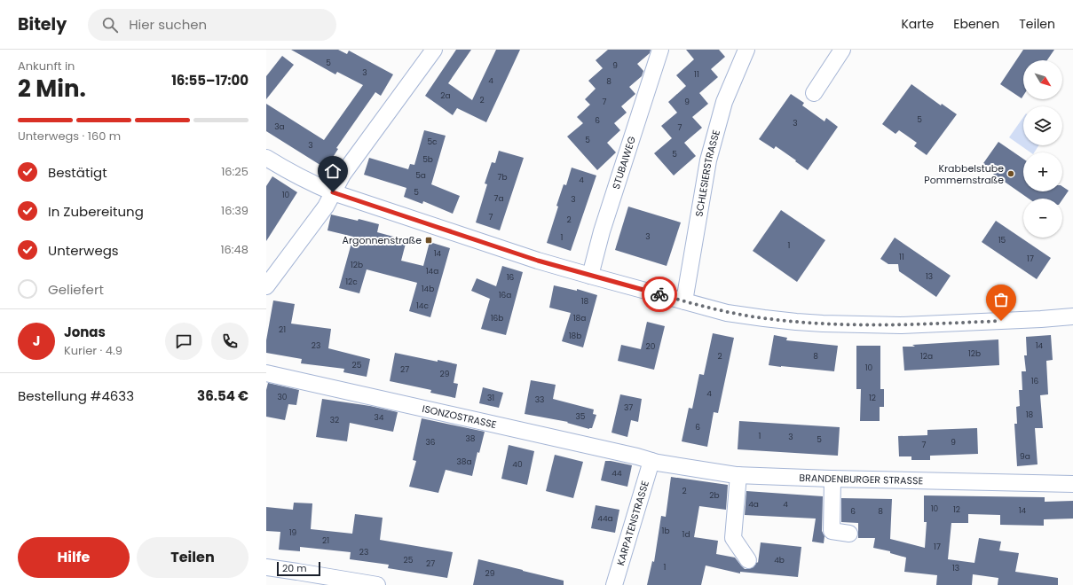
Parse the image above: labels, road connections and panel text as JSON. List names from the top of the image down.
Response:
{
  "streets": {
    "street": [
      "STUBAIWEG",
      "SCHLESIERSTRASSE",
      "ISONZOSTRASSE",
      "BRANDENBURGER STRASSE",
      "KARPATENSTRASSE"
    ]
  },
  "crossings": [
    ["ISONZOSTRASSE", "BRANDENBURGER STRASSE"],
    ["ISONZOSTRASSE", "KARPATENSTRASSE"],
    ["BRANDENBURGER STRASSE", "KARPATENSTRASSE"]
  ],
  "places": {
    "other": ["Krabbelstube Pommernstraße"],
    "transit": ["Argonnenstraße"]
  },
  "house_numbers": [
    "5",
    "9",
    "3",
    "11",
    "4",
    "8",
    "2a",
    "2",
    "7",
    "9",
    "5",
    "6",
    "3",
    "3a",
    "7",
    "5",
    "5c",
    "3",
    "5",
    "5b",
    "5a",
    "7b",
    "4",
    "5",
    "10",
    "7a",
    "3",
    "7",
    "2",
    "3",
    "1",
    "15",
    "1",
    "14",
    "11",
    "17",
    "12b",
    "14a",
    "13",
    "16",
    "12c",
    "14b",
    "16a",
    "18",
    "14c",
    "16b",
    "18a",
    "21",
    "18b",
    "23",
    "14",
    "20",
    "12b",
    "2",
    "8",
    "12a",
    "25",
    "10",
    "27",
    "29",
    "16",
    "4",
    "30",
    "31",
    "12",
    "33",
    "37",
    "18",
    "35",
    "34",
    "32",
    "6",
    "1",
    "3",
    "38",
    "5",
    "36",
    "9",
    "7",
    "9a",
    "38a",
    "40",
    "44",
    "2",
    "2b",
    "4a",
    "4",
    "10",
    "12",
    "14",
    "6",
    "8",
    "44a",
    "1b",
    "19",
    "1d",
    "21",
    "17",
    "23",
    "25",
    "4b",
    "27",
    "1",
    "13",
    "29"
  ],
  "scale_bar": "20 m",
  "north": "bottom right",
  "page": {
    "header": "Bitely",
    "search": "Hier suchen",
    "nav": ["Karte", "Ebenen", "Teilen"],
    "heading": ["2 Min.", "Ankunft in", "16:55–17:00"],
    "panel": [
      "Jonas",
      "Kurier · 4.9",
      "Bestellung #4633",
      "36.54 €"
    ],
    "map_buttons": ["+", "−"],
    "bar": "Unterwegs · 160 m",
    "list": [
      ["Bestätigt", "16:25"],
      ["In Zubereitung", "16:39"],
      ["Unterwegs", "16:48"],
      "Geliefert"
    ],
    "round": "J",
    "buttons": ["Hilfe", "Teilen"],
    "scale": "20 m"
  }
}
